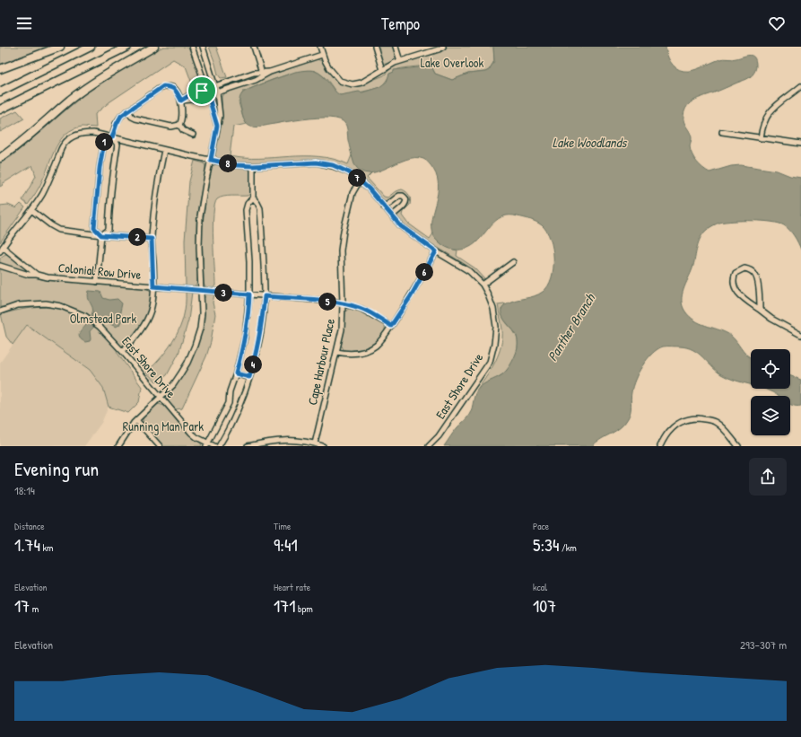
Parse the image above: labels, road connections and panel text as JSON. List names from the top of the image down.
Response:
{
  "streets": {
    "street": ["Colonial Row Drive", "Cape Harbour Place", "East Shore Drive"]
  },
  "crossings": [
    ["Colonial Row Drive", "Cape Harbour Place"],
    ["Colonial Row Drive", "East Shore Drive"],
    ["Cape Harbour Place", "East Shore Drive"]
  ],
  "water": ["Lake Woodlands", "Panther Branch"],
  "parks": ["Lake Overlook", "Olmstead Park", "Running Man Park"],
  "page": {
    "header": "Tempo",
    "pins": [
      "1",
      "8",
      "7",
      "2",
      "6",
      "3",
      "5",
      "4"
    ],
    "heading": ["Evening run", "18:14"],
    "stats": [
      ["Distance", "1.74 km"],
      ["Time", "9:41"],
      ["Pace", "5:34 /km"],
      ["Elevation", "17 m"],
      ["Heart rate", "171 bpm"],
      ["kcal", "107"]
    ],
    "chart": ["Elevation", "293–307 m"]
  }
}
